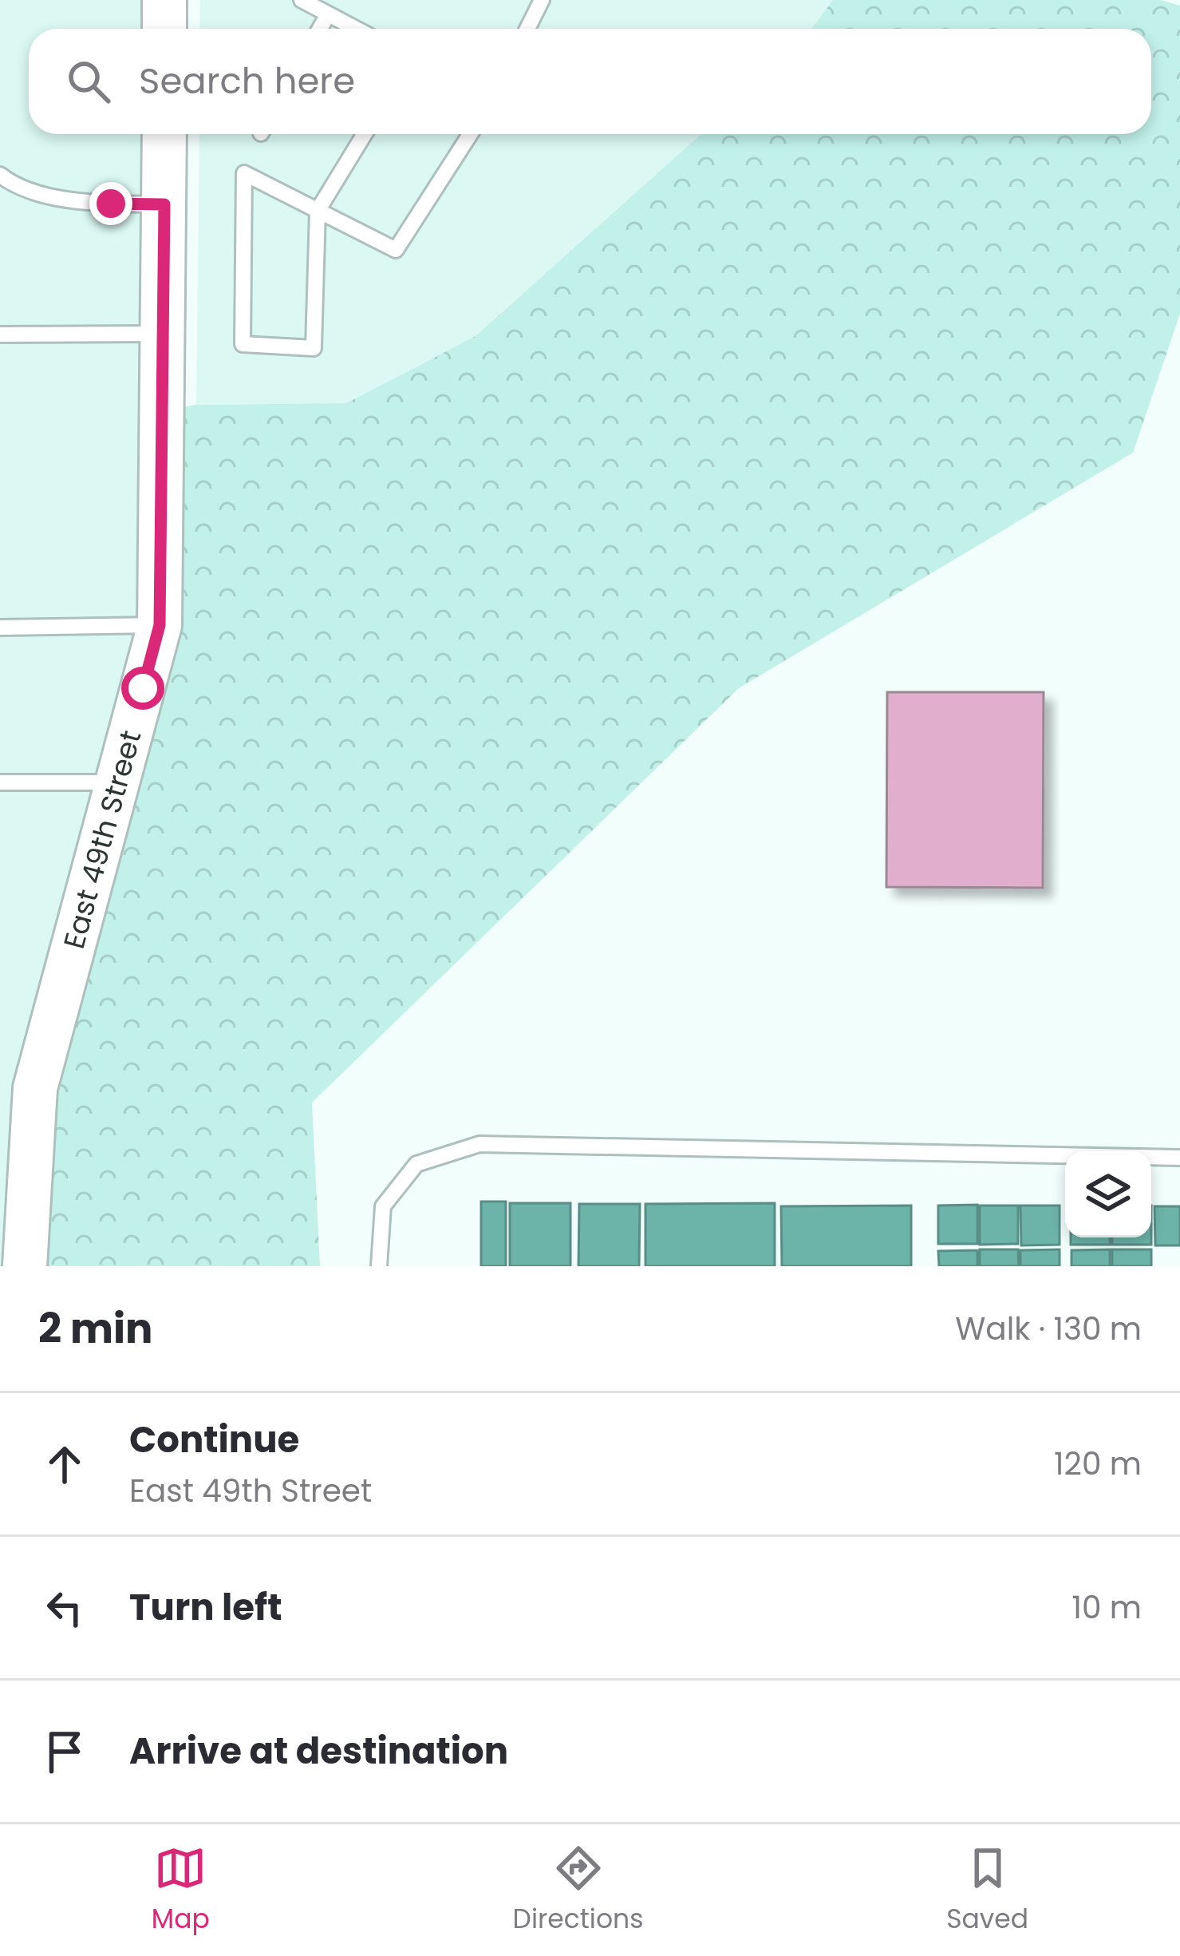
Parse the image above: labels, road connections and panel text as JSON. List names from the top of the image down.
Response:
{
  "streets": {
    "street": ["East 49th Street"]
  },
  "page": {
    "search": "Search here",
    "heading": ["2 min", "Walk · 130 m"],
    "list": [
      ["Continue", "East 49th Street", "120 m"],
      ["Turn left", "10 m"],
      "Arrive at destination"
    ],
    "nav": ["Map", "Directions", "Saved"]
  }
}
